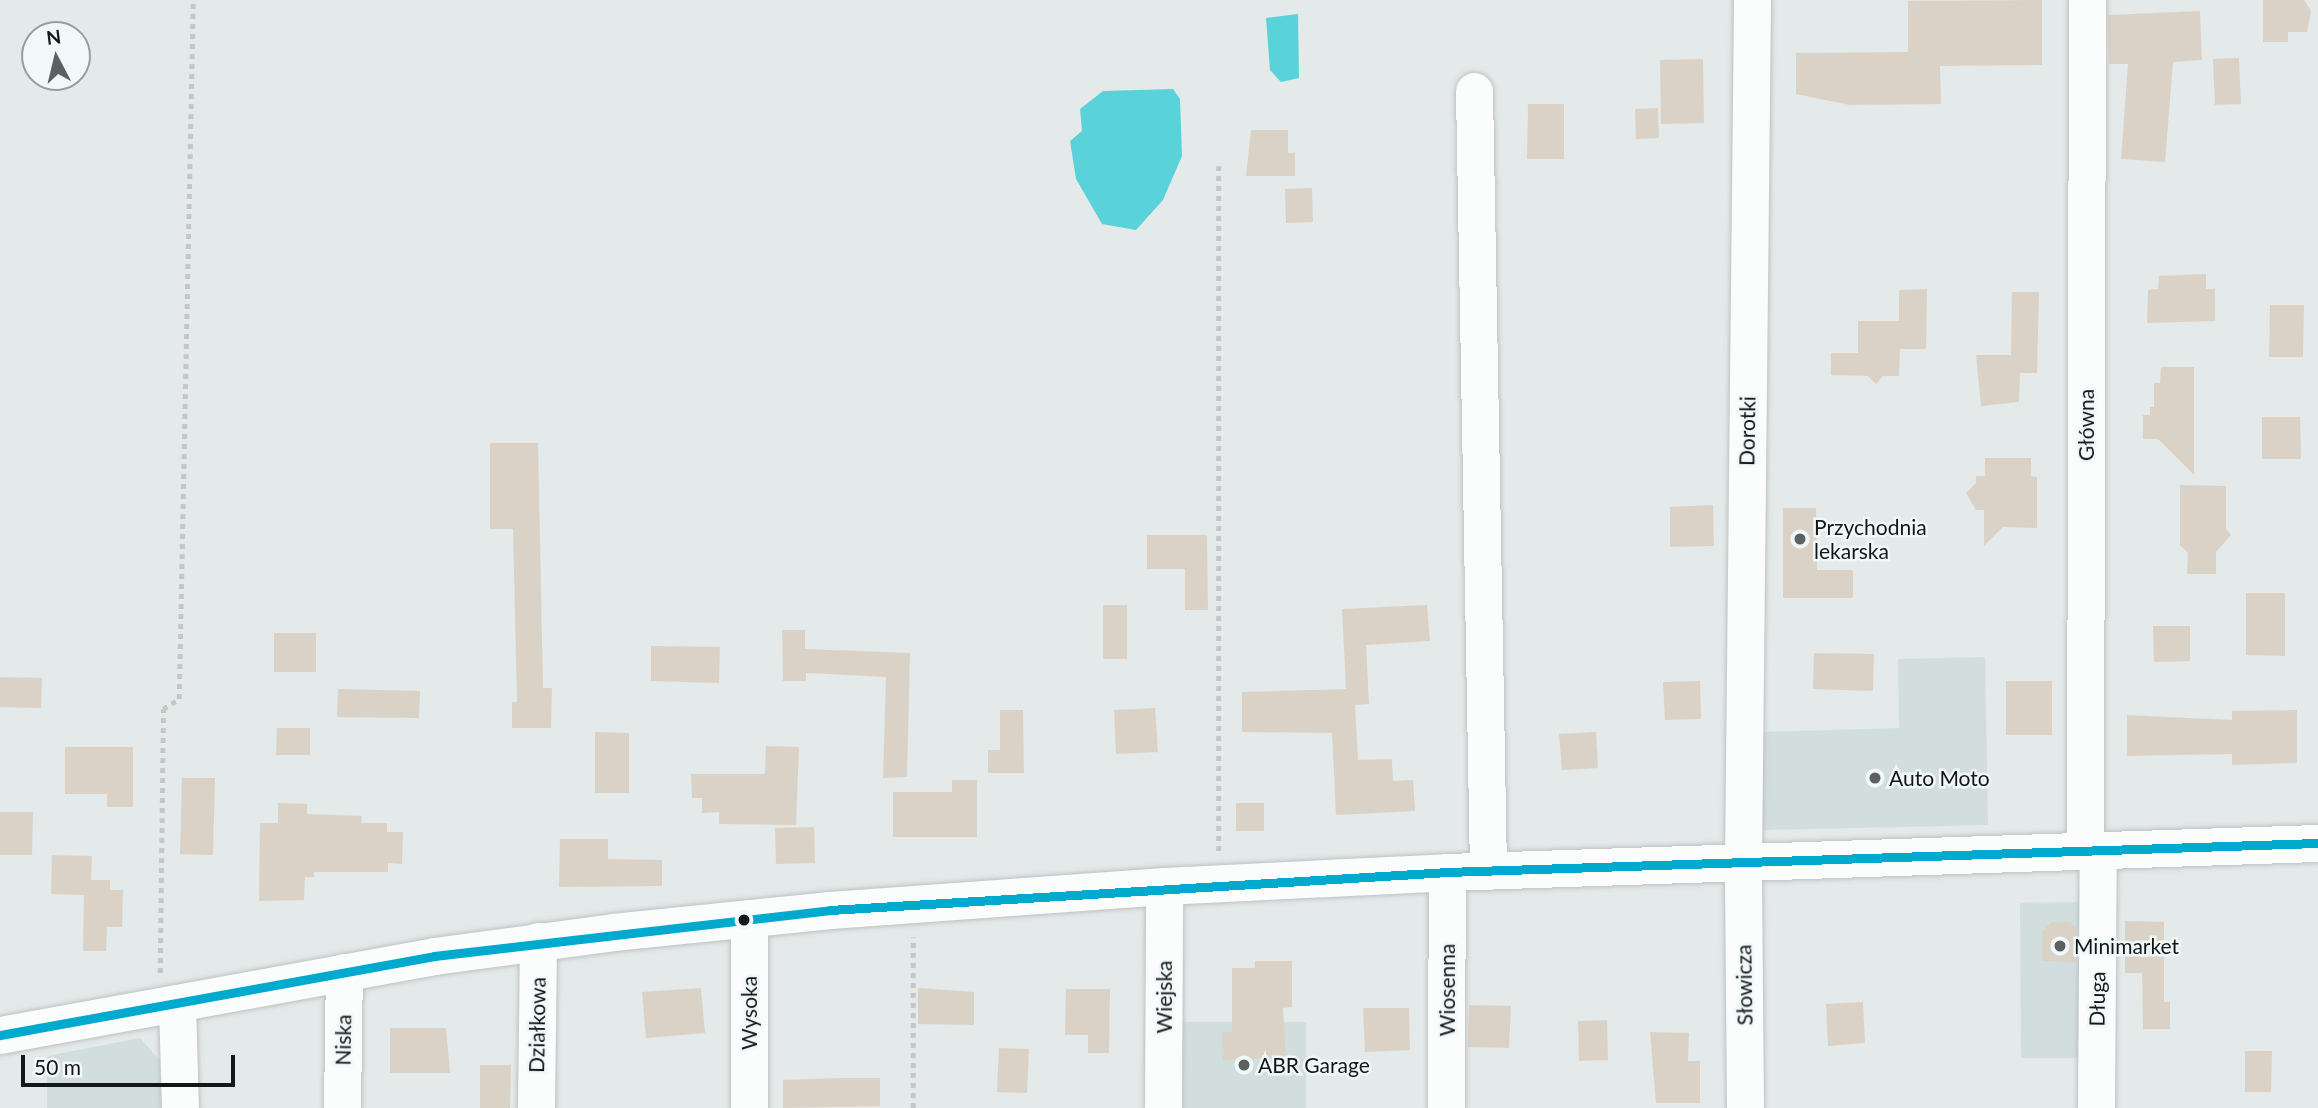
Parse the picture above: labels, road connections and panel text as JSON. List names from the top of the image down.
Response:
{
  "streets": {
    "street": [
      "Główna",
      "Dorotki",
      "Słowicza",
      "Wiosenna",
      "Wiejska",
      "Długa",
      "Wysoka",
      "Działkowa",
      "Niska"
    ]
  },
  "crossings": [
    ["Główna", "Długa"],
    ["Dorotki", "Słowicza"]
  ],
  "places": [
    "Przychodnia lekarska",
    "Auto Moto",
    "Minimarket",
    "ABR Garage"
  ],
  "scale_bar": "50 m",
  "north": "top"
}
